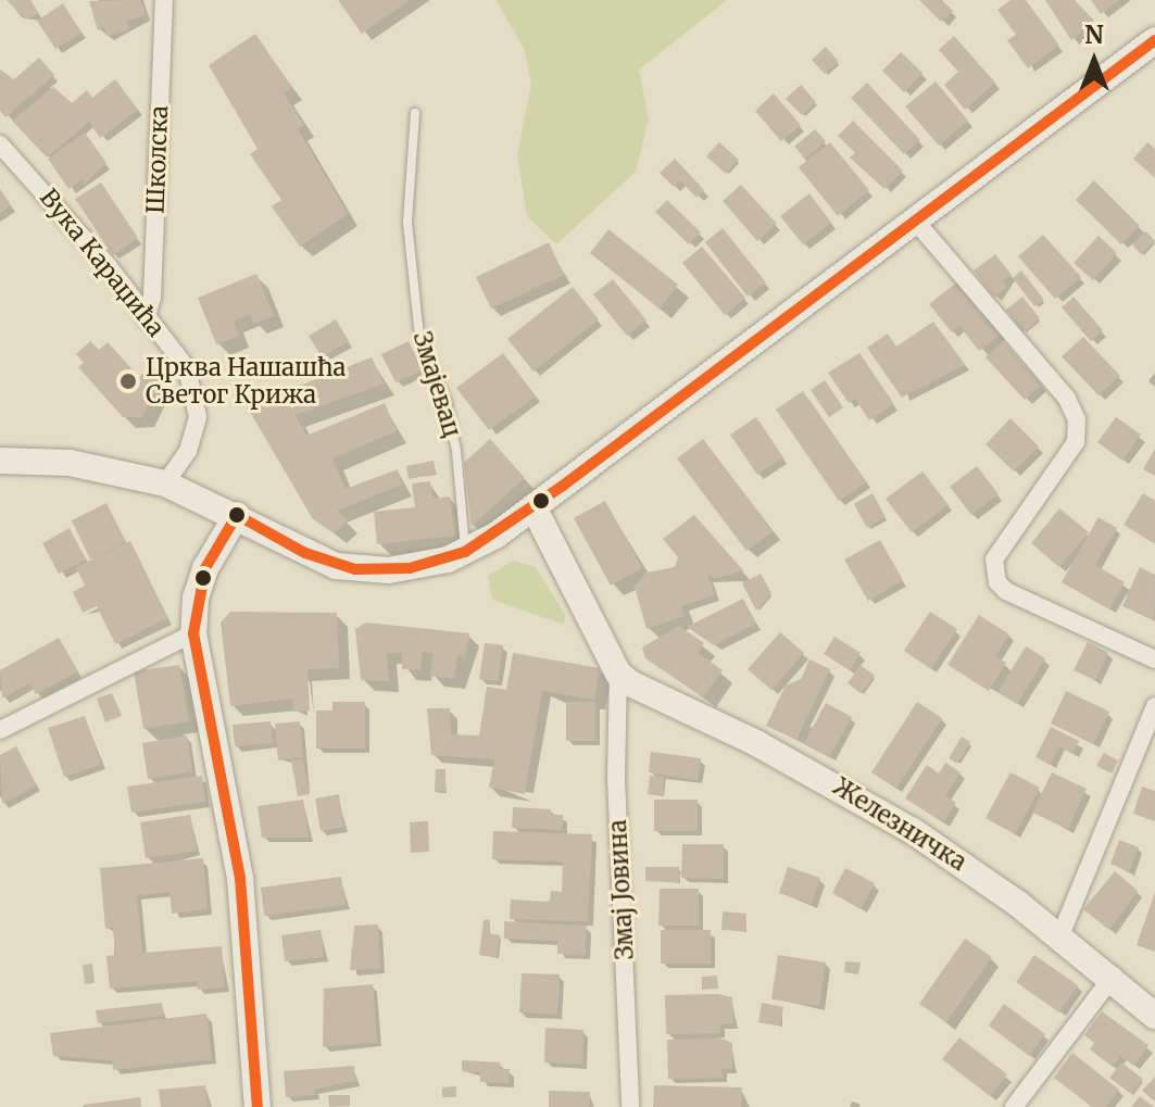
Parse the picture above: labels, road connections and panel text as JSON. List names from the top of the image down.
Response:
{
  "streets": {
    "street": [
      "Школска",
      "Вука Караџића",
      "Железничка",
      "Змај Јовина"
    ],
    "lane": ["Змајевац"]
  },
  "crossings": [
    ["Школска", "Вука Караџића"],
    ["Железничка", "Змај Јовина"]
  ],
  "places": ["Црква Нашашћа Светог Крижа"],
  "north": "top"
}
